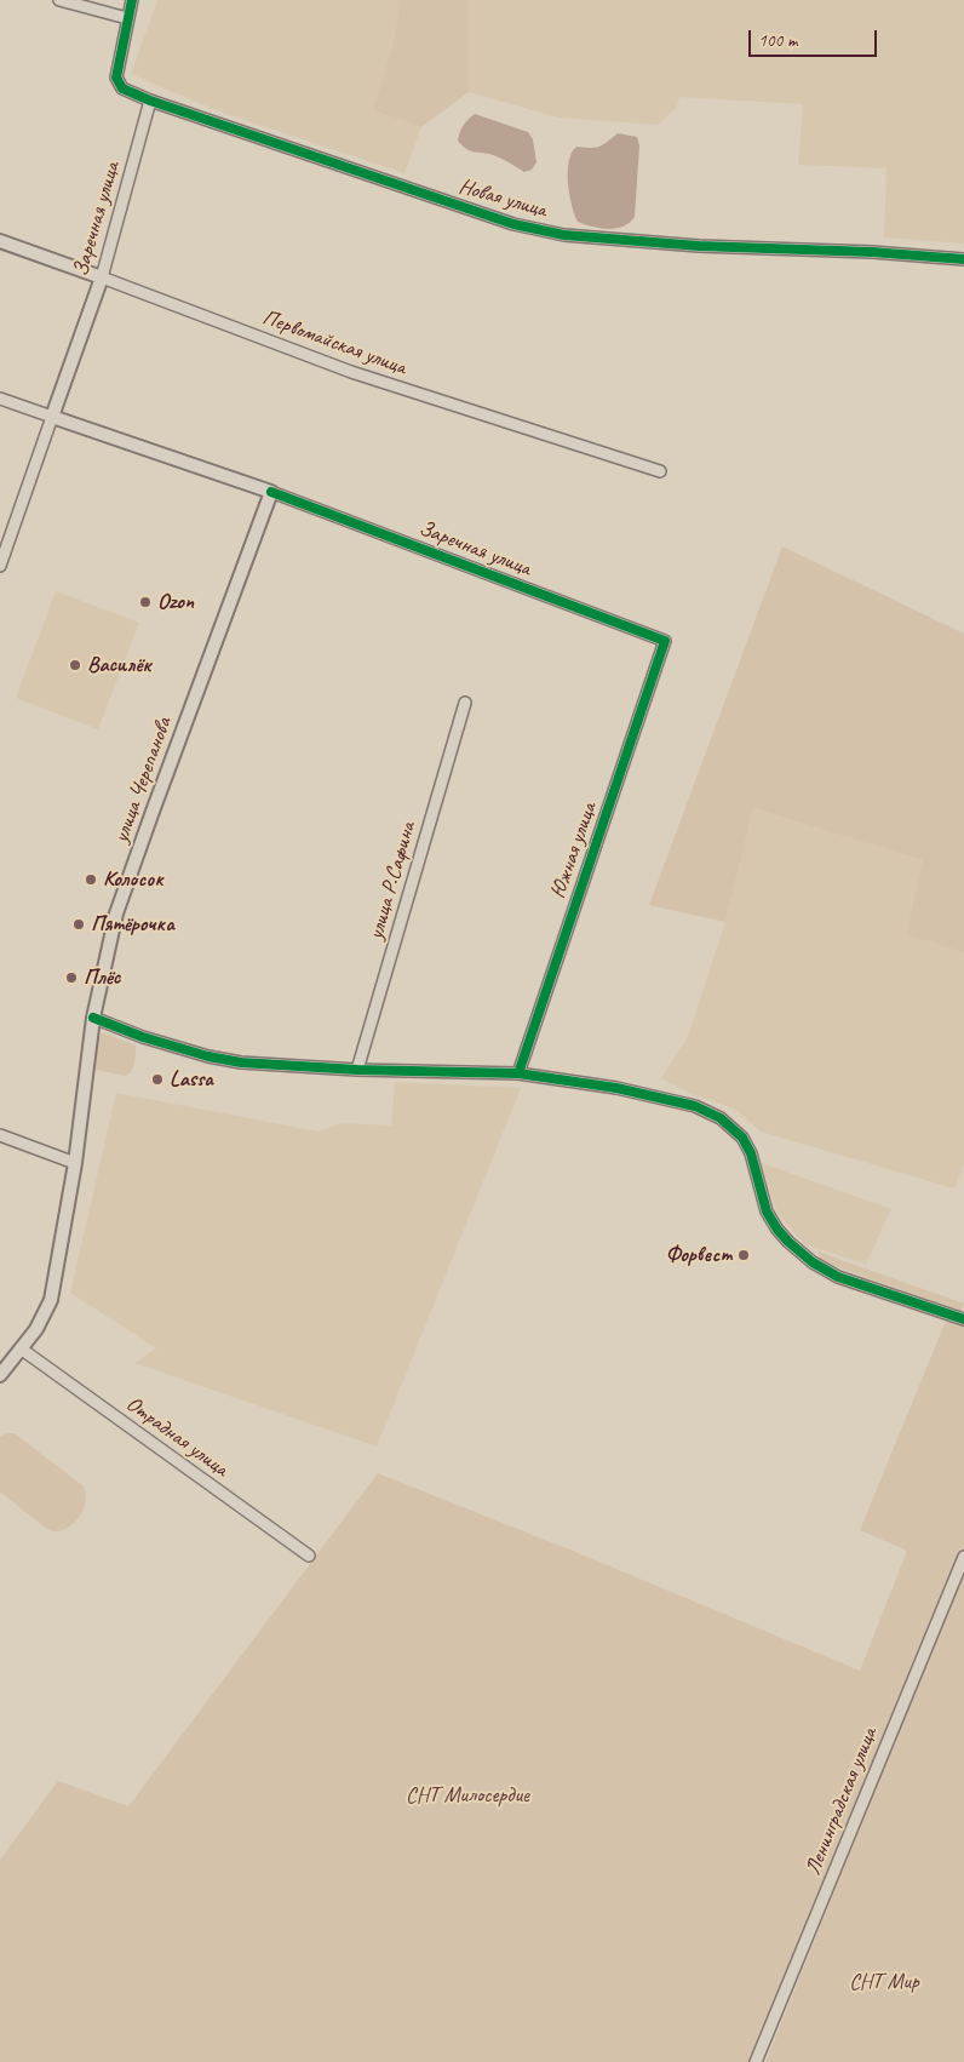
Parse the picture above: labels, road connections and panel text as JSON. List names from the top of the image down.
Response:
{
  "streets": {
    "main road": ["Заречная улица", "Первомайская улица", "улица Черепанова"],
    "street": [
      "Новая улица",
      "Южная улица",
      "улица Р.Сафина",
      "Отрадная улица",
      "Ленинградская улица"
    ]
  },
  "crossings": [
    ["Новая улица", "Заречная улица"],
    ["Заречная улица", "Первомайская улица"],
    ["Заречная улица", "улица Черепанова"],
    ["Заречная улица", "Южная улица"],
    ["улица Черепанова", "Отрадная улица"]
  ],
  "parks": ["СНТ Милосердие", "СНТ Мир"],
  "places": [
    "Ozon",
    "Василёк",
    "Колосок",
    "Пятёрочка",
    "Плёс",
    "Lassa",
    "Форвест"
  ],
  "scale_bar": "100 m"
}
